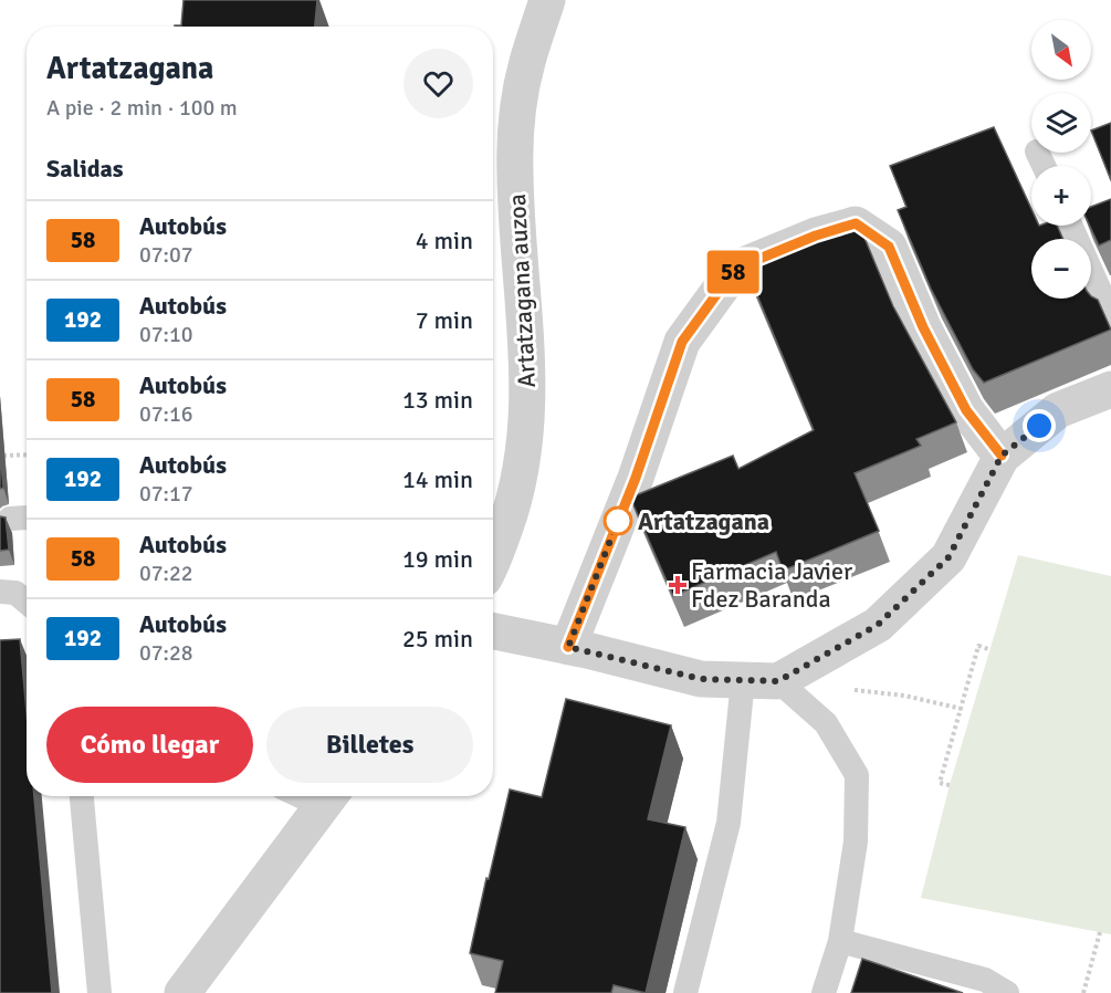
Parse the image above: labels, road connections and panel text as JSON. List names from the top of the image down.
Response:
{
  "streets": {
    "street": ["Artatzagana auzoa"]
  },
  "places": {
    "other": ["Artatzagana"],
    "health": ["Farmacia Javier Fdez Baranda"]
  },
  "lines": ["bus line 58"],
  "north": "bottom right",
  "page": {
    "on_map": "58",
    "map_buttons": ["+", "−"],
    "heading": [
      ["Artatzagana", "A pie · 2 min · 100 m"],
      "Salidas"
    ],
    "list": [
      {
        "mark": "58",
        "name": "Autobús",
        "note": "07:07",
        "value": "4 min"
      },
      {
        "mark": "192",
        "name": "Autobús",
        "note": "07:10",
        "value": "7 min"
      },
      {
        "mark": "58",
        "name": "Autobús",
        "note": "07:16",
        "value": "13 min"
      },
      {
        "mark": "192",
        "name": "Autobús",
        "note": "07:17",
        "value": "14 min"
      },
      {
        "mark": "58",
        "name": "Autobús",
        "note": "07:22",
        "value": "19 min"
      },
      {
        "mark": "192",
        "name": "Autobús",
        "note": "07:28",
        "value": "25 min"
      }
    ],
    "buttons": ["Cómo llegar", "Billetes"]
  }
}
